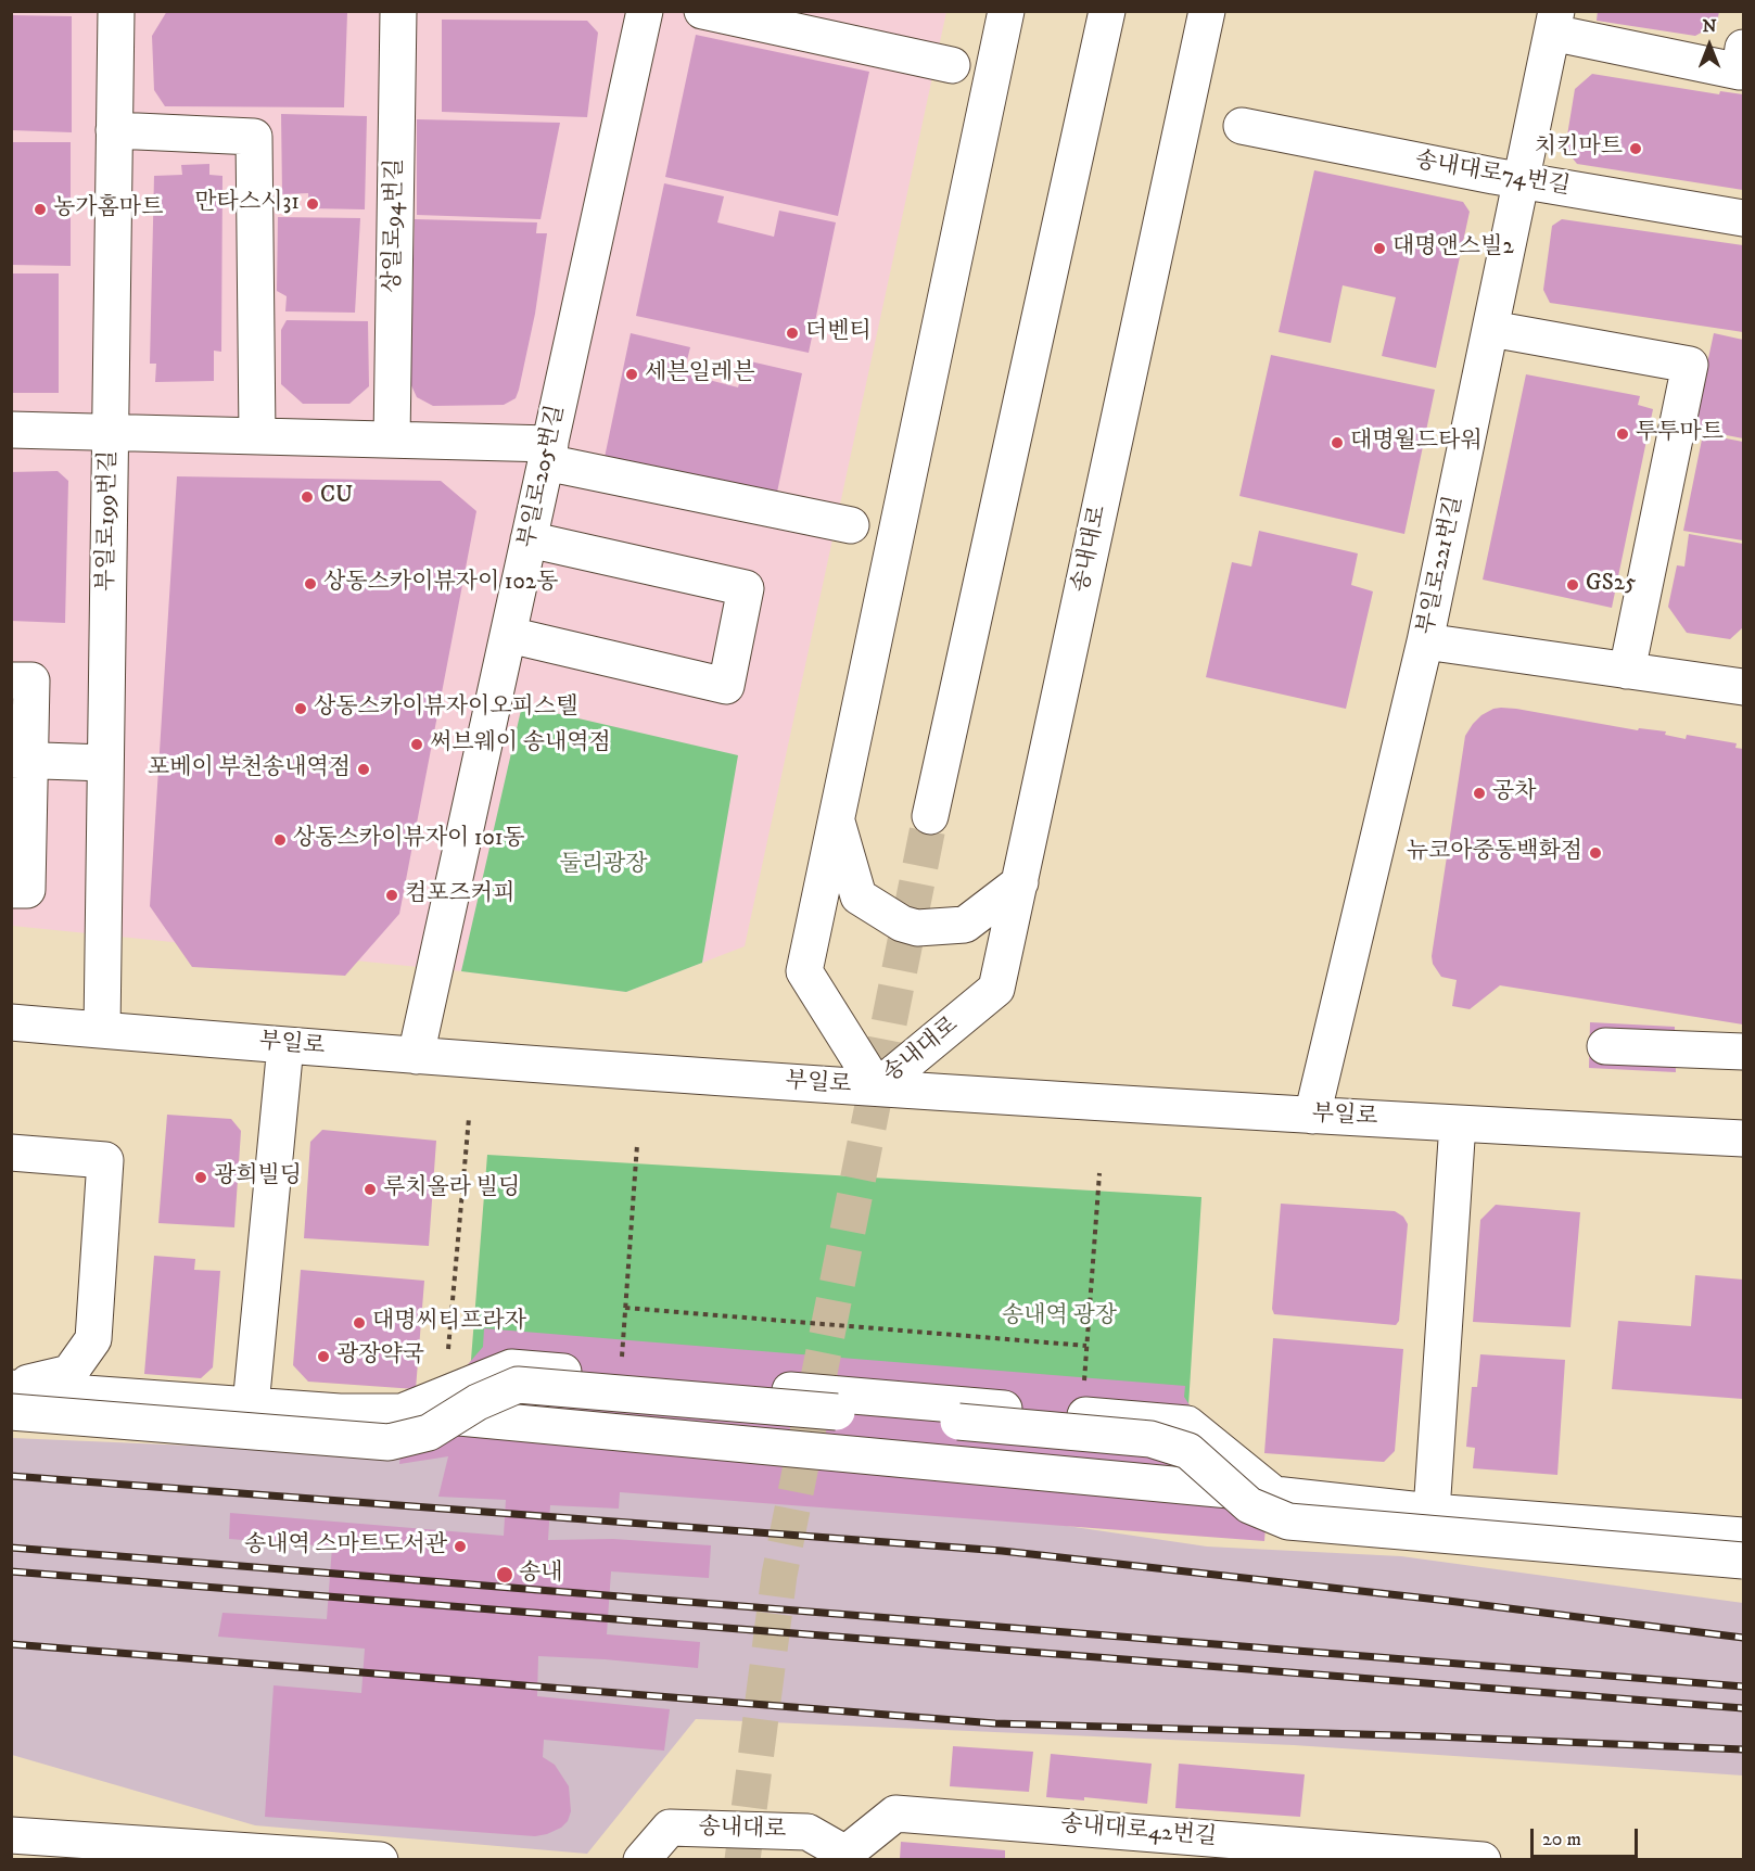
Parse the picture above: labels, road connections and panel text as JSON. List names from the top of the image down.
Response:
{
  "streets": {
    "street": [
      "송내대로74번길",
      "상일로94번길",
      "부일로205번길",
      "부일로199번길",
      "송내대로",
      "부일로221번길",
      "부일로",
      "송내대로42번길"
    ]
  },
  "crossings": [
    ["송내대로74번길", "부일로221번길"],
    ["부일로205번길", "부일로"],
    ["부일로199번길", "부일로"],
    ["송내대로", "부일로"],
    ["송내대로", "송내대로42번길"],
    ["부일로221번길", "부일로"]
  ],
  "parks": ["둘리광장", "송내역 광장"],
  "places": [
    "치킨마트",
    "만타스시31",
    "농가홈마트",
    "대명앤스빌2",
    "더벤티",
    "세븐일레븐",
    "투투마트",
    "대명월드타워",
    "CU",
    "상동스카이뷰자이 102동",
    "GS25",
    "상동스카이뷰자이오피스텔",
    "써브웨이 송내역점",
    "포베이 부천송내역점",
    "공차",
    "상동스카이뷰자이 101동",
    "뉴코아중동백화점",
    "컴포즈커피",
    "광희빌딩",
    "루치올라 빌딩",
    "대명씨티프라자",
    "광장약국",
    "송내역 스마트도서관",
    "송내"
  ],
  "scale_bar": "20 m",
  "north": "top"
}
